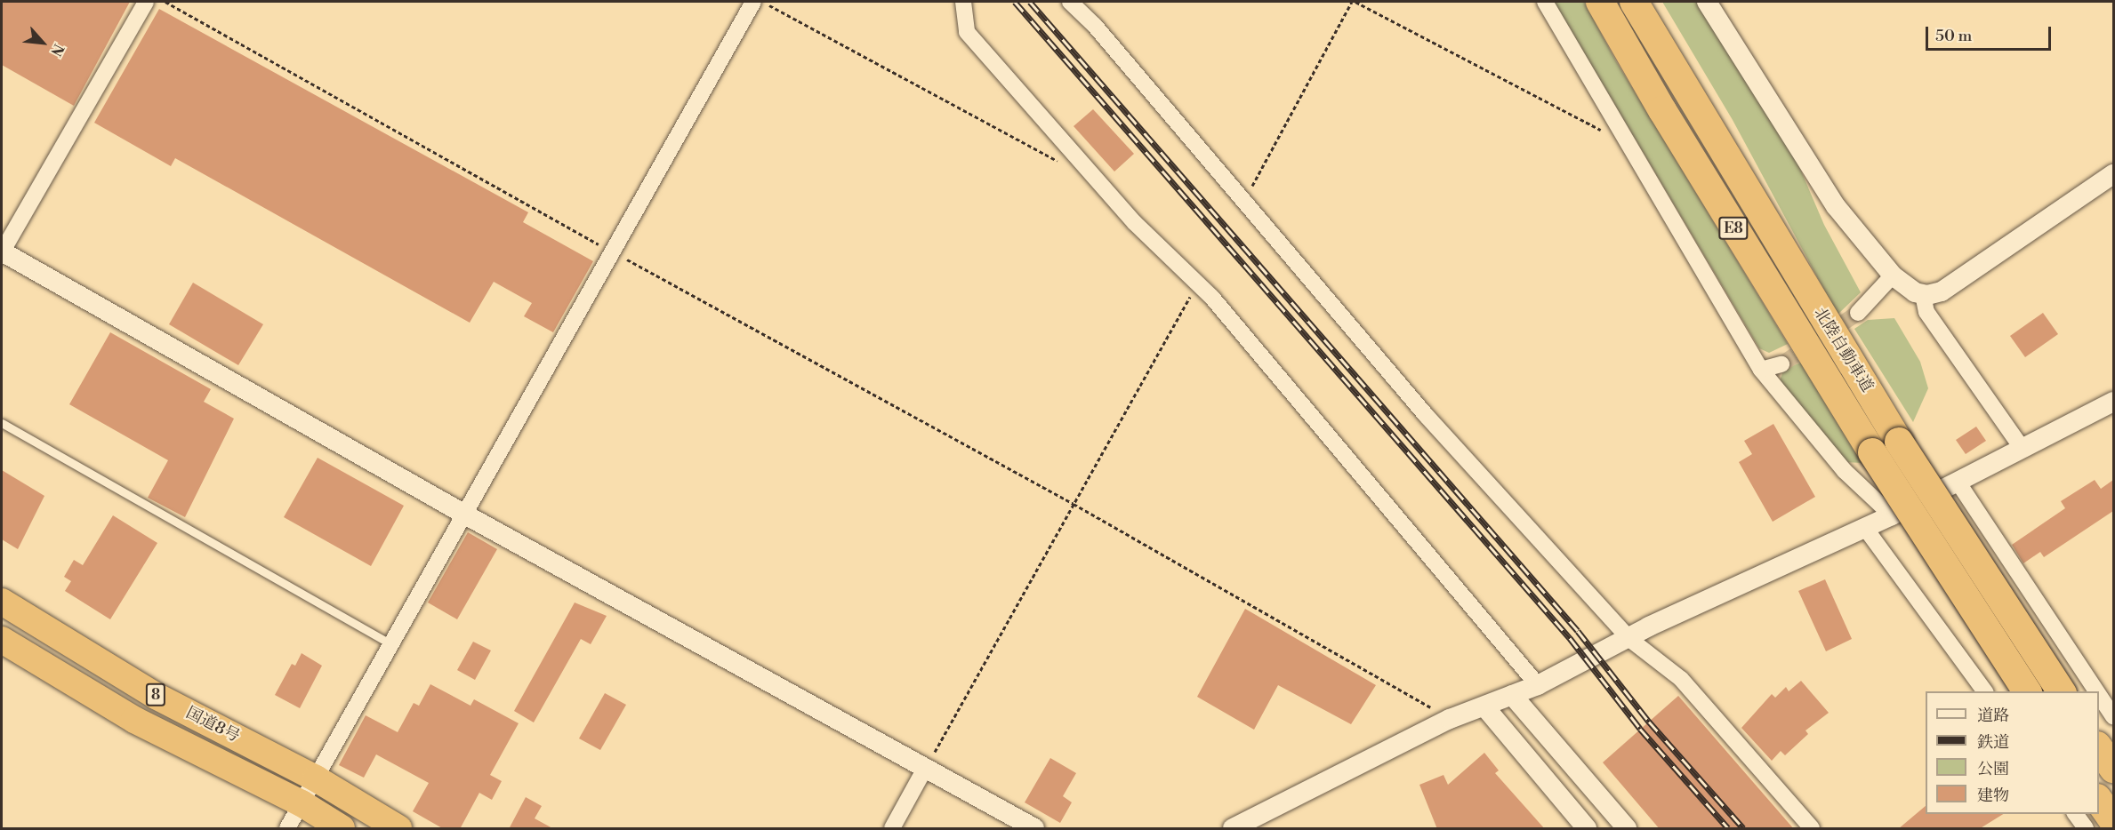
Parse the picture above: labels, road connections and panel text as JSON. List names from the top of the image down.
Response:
{
  "streets": {
    "highway": [
      "E8",
      "北陸自動車道",
      "8",
      "国道8号"
    ]
  },
  "legend": [
    "道路",
    "鉄道",
    "公園",
    "建物"
  ],
  "scale_bar": "50 m",
  "north": "bottom right"
}
